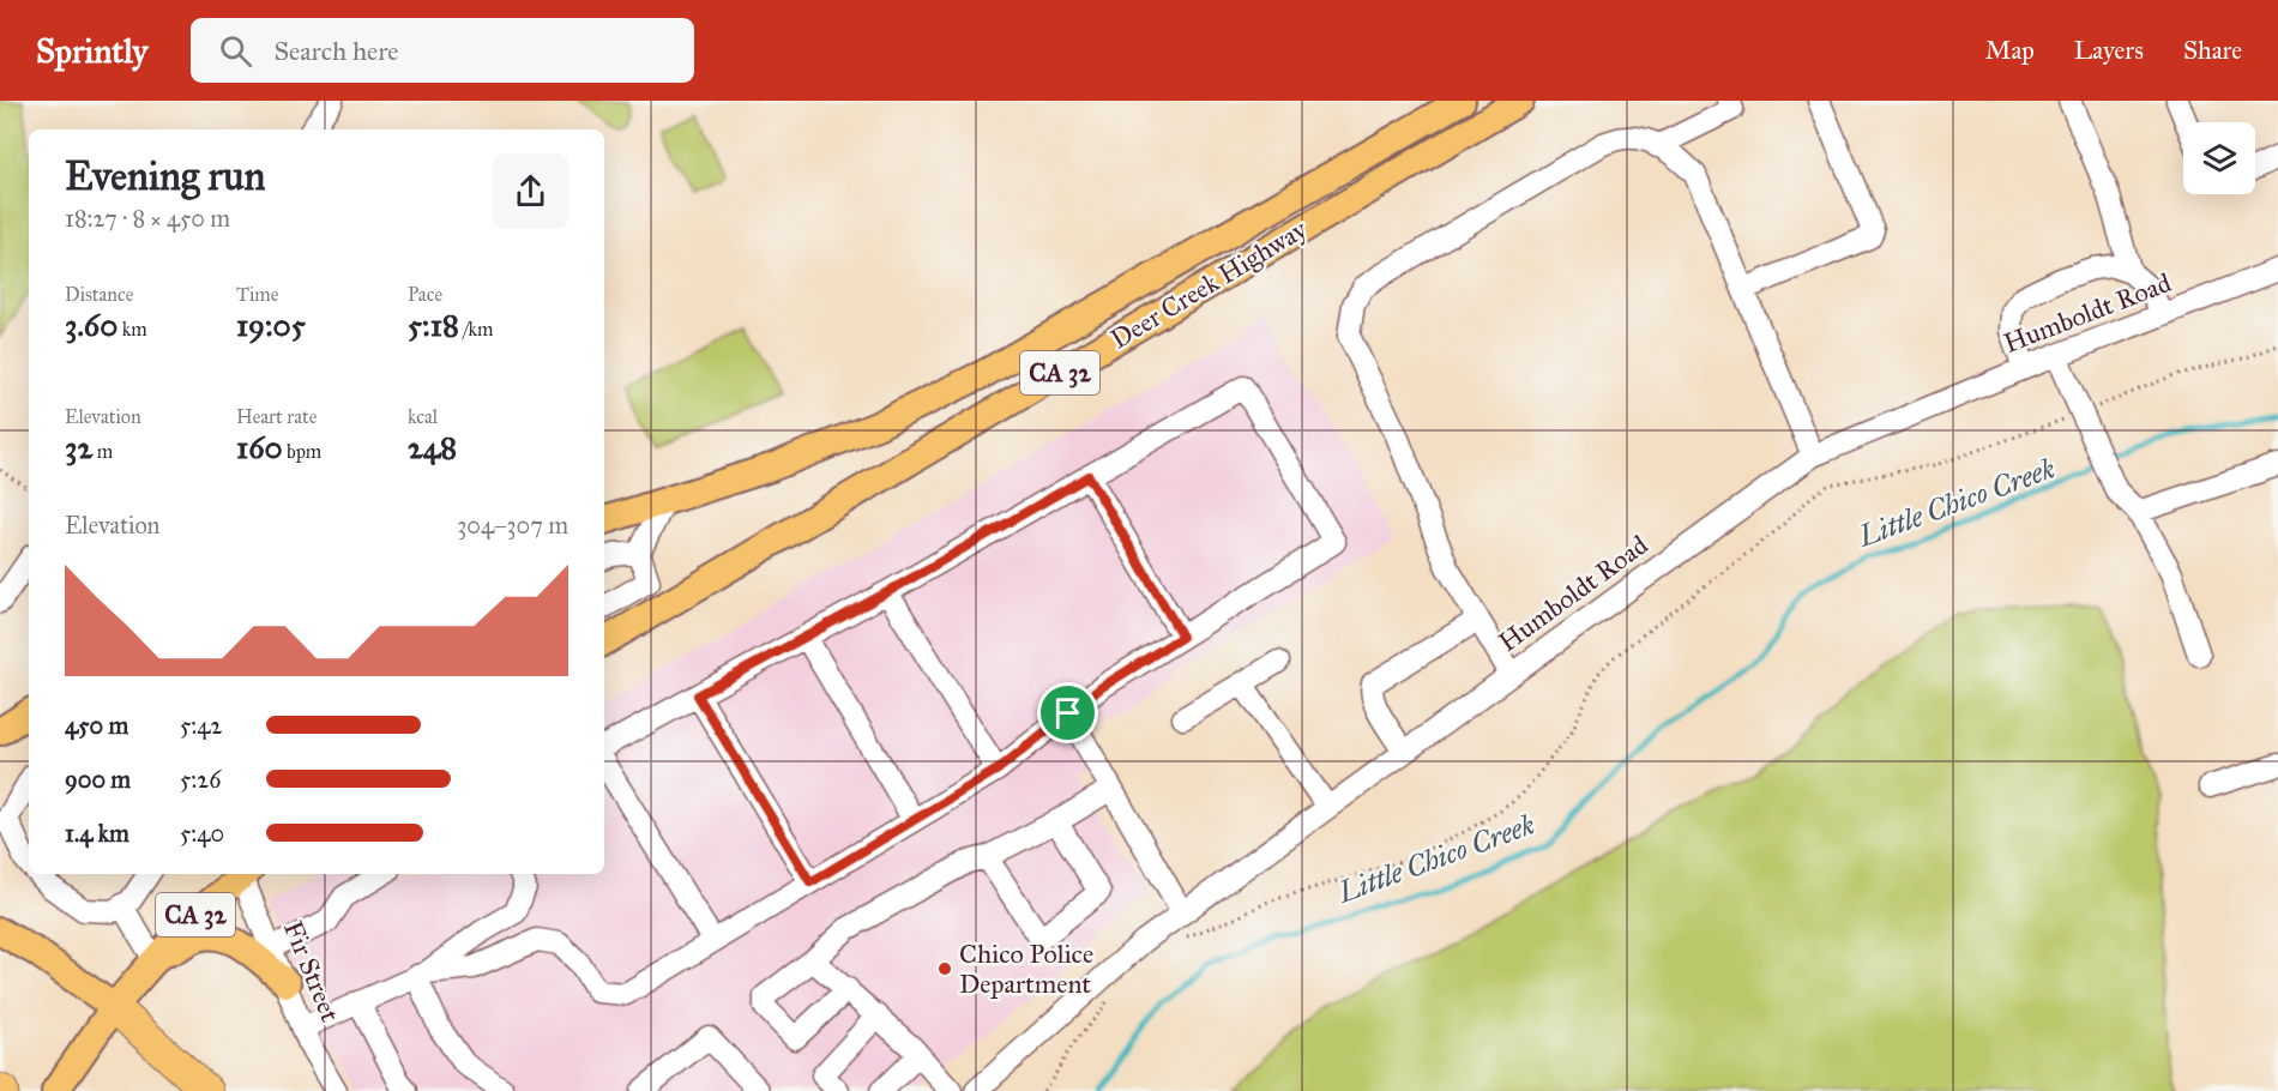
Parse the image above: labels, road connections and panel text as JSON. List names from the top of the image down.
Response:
{
  "streets": {
    "main road": ["Deer Creek Highway", "CA 32"],
    "street": ["Humboldt Road", "Fir Street"]
  },
  "water": ["Little Chico Creek"],
  "places": ["Chico Police Department"],
  "page": {
    "header": "Sprintly",
    "search": "Search here",
    "nav": ["Map", "Layers", "Share"],
    "heading": ["Evening run", "18:27 · 8 × 450 m"],
    "stats": [
      ["Distance", "3.60 km"],
      ["Time", "19:05"],
      ["Pace", "5:18 /km"],
      ["Elevation", "32 m"],
      ["Heart rate", "160 bpm"],
      ["kcal", "248"]
    ],
    "chart": ["Elevation", "304–307 m"],
    "list": [
      {
        "name": "450 m",
        "note": "5:42"
      },
      {
        "name": "900 m",
        "note": "5:26"
      },
      {
        "name": "1.4 km",
        "note": "5:40"
      }
    ]
  }
}
